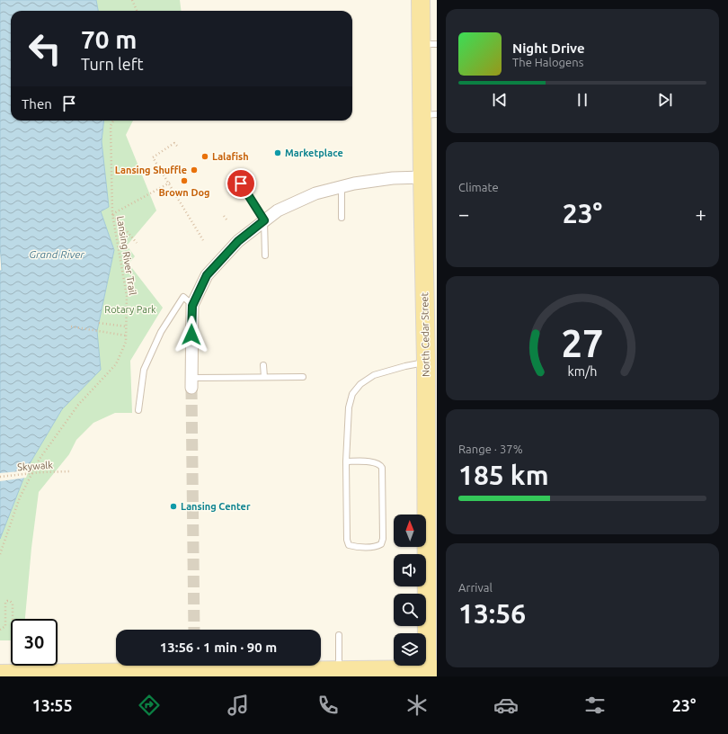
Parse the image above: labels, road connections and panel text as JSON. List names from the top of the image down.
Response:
{
  "streets": {
    "main road": ["North Cedar Street"],
    "path": ["Lansing River Trail", "Skywalk"]
  },
  "water": ["Grand River"],
  "parks": ["Rotary Park"],
  "places": [
    "Marketplace",
    "Lalafish",
    "Lansing Shuffle",
    "Brown Dog",
    "Lansing Center"
  ],
  "north": "top",
  "page": {
    "turn": ["70 m", "Turn left"],
    "song": ["Night Drive", "The Halogens"],
    "then": "Then",
    "tile": [
      "Climate",
      ["Range · 37%", "185 km"],
      ["Arrival", "13:56"]
    ],
    "heat": ["−", "23°", "+"],
    "limit": "30",
    "trip": "13:56 · 1 min · 90 m",
    "tabs": ["13:55", "23°"],
    "gauge": ["27", "km/h"]
  }
}
